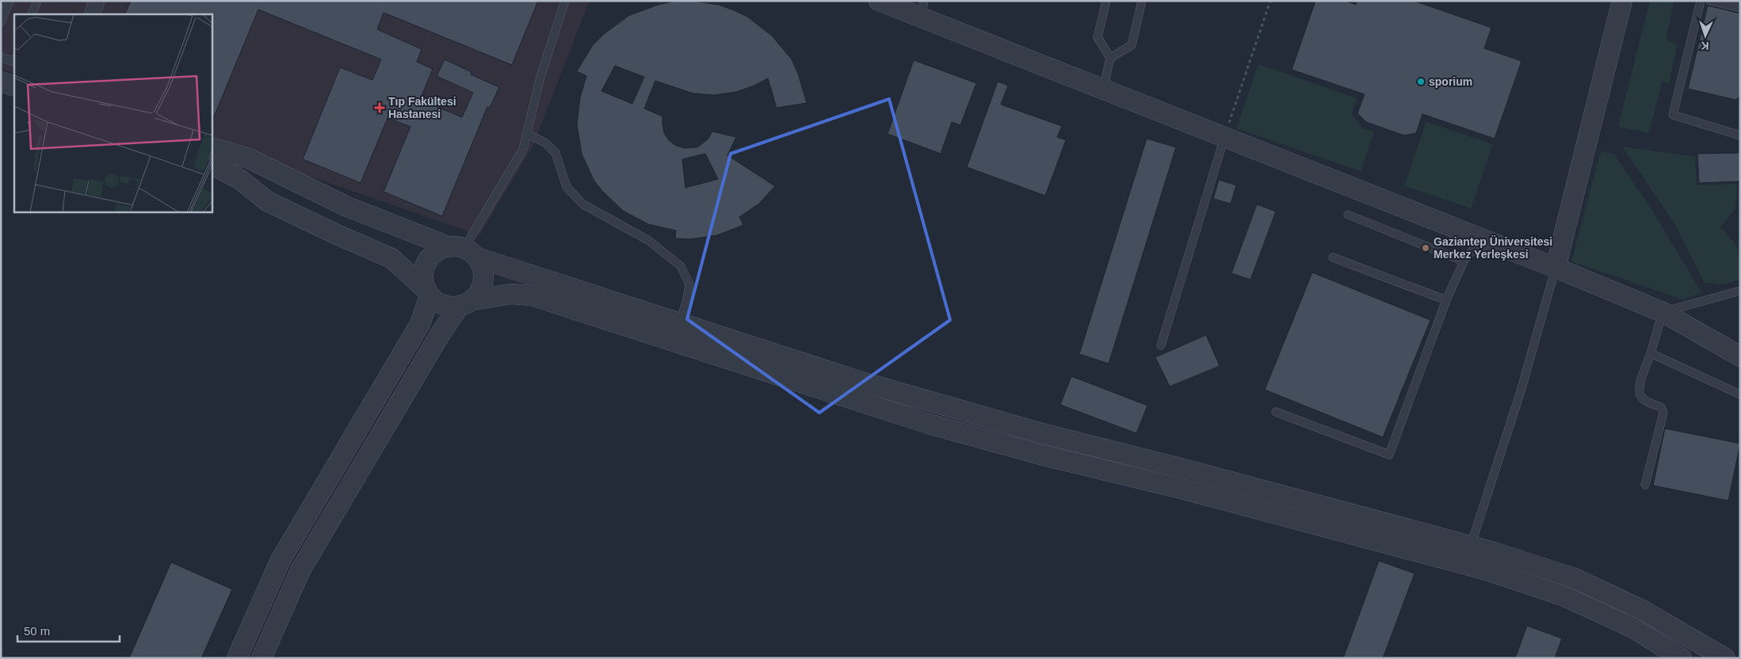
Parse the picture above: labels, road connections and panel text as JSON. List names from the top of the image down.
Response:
{
  "places": {
    "other": ["sporium", "Gaziantep Üniversitesi Merkez Yerleşkesi"],
    "health": ["Tıp Fakültesi Hastanesi"]
  },
  "scale_bar": "50 m",
  "north": "bottom"
}
